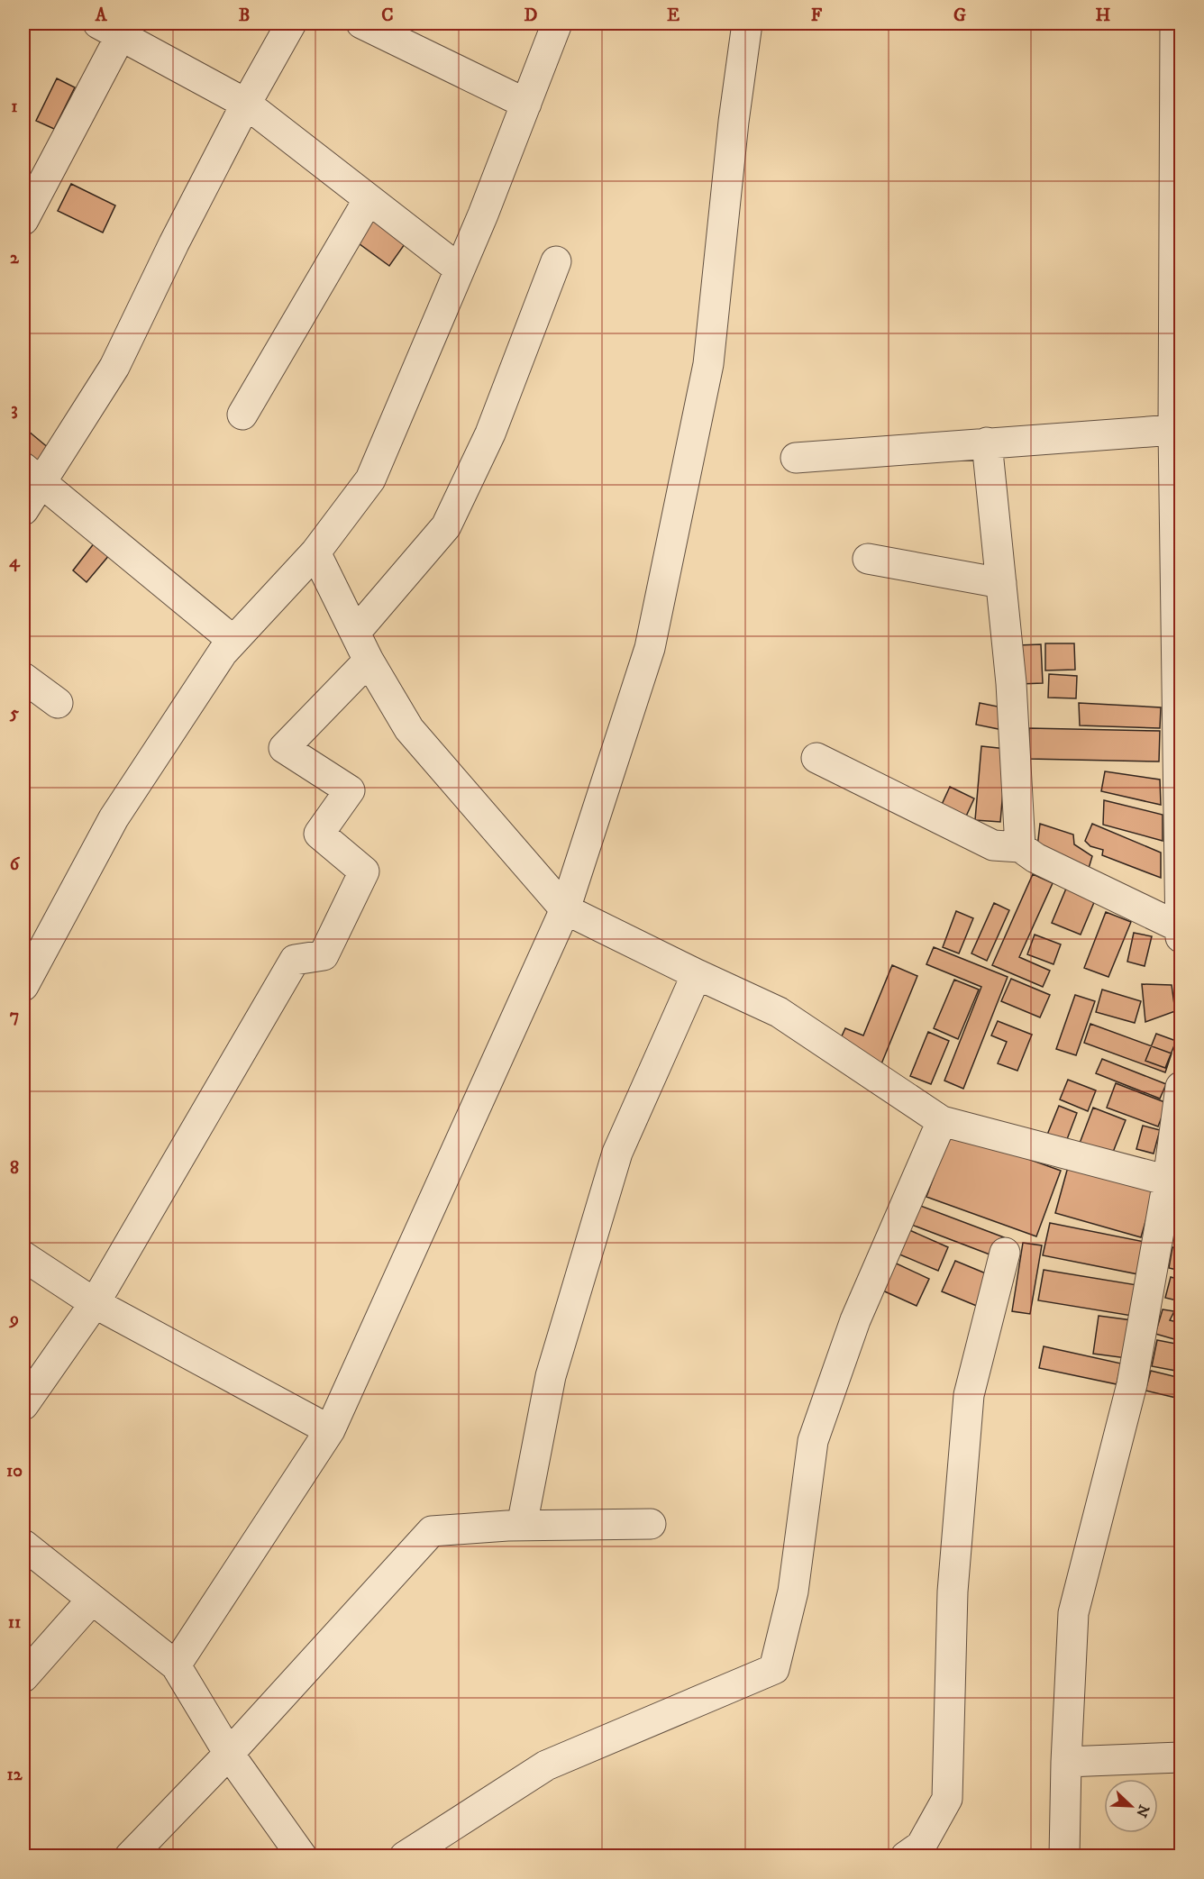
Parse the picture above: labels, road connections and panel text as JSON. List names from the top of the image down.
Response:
{
  "north": "bottom right",
  "grid": {
    "columns": [
      "A",
      "B",
      "C",
      "D",
      "E",
      "F",
      "G",
      "H"
    ],
    "rows": [
      "1",
      "2",
      "3",
      "4",
      "5",
      "6",
      "7",
      "8",
      "9",
      "10",
      "11",
      "12"
    ]
  }
}
